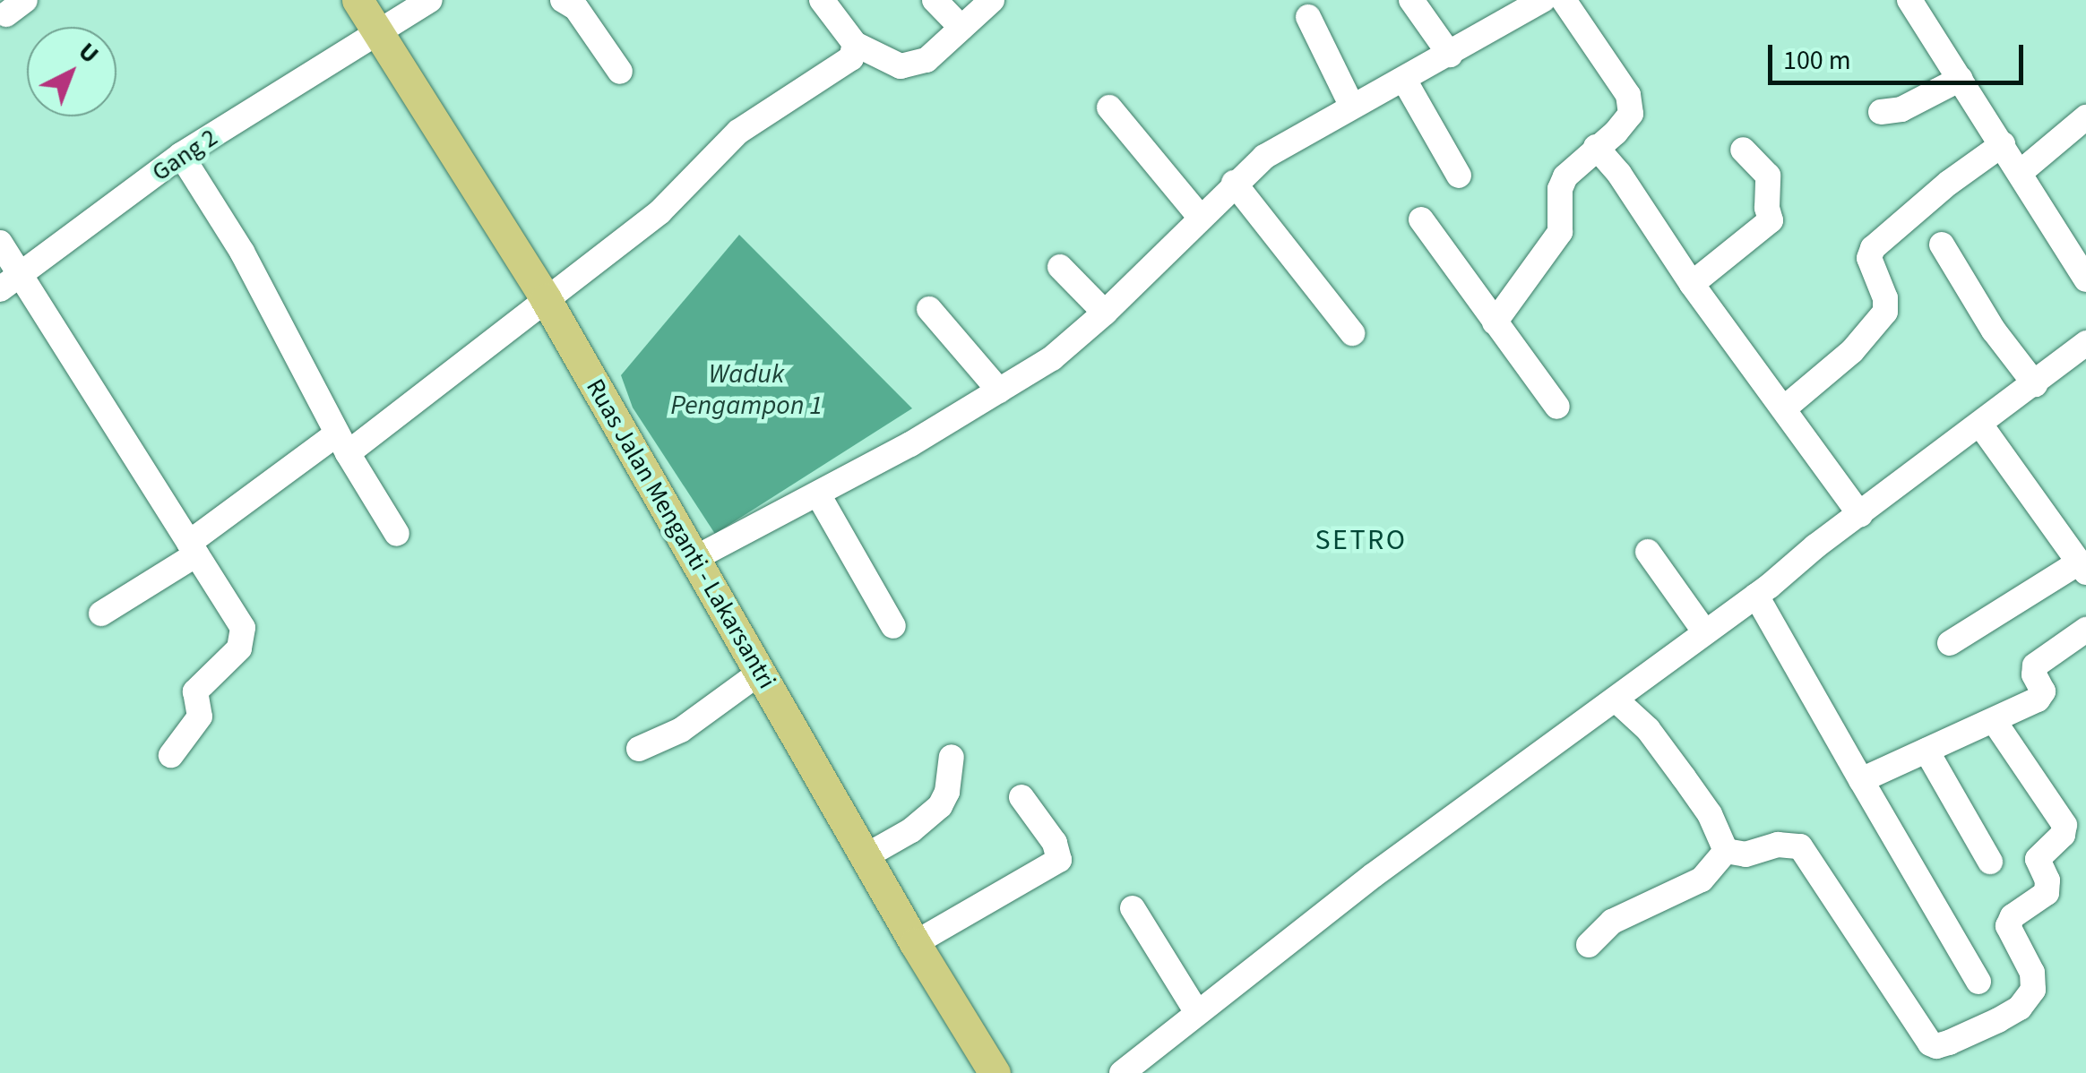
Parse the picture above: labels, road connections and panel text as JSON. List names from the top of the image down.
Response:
{
  "streets": {
    "main road": ["Ruas Jalan Menganti - Lakarsantri"],
    "street": ["Gang 2"]
  },
  "crossings": [
    ["Gang 2", "Ruas Jalan Menganti - Lakarsantri"]
  ],
  "districts": ["SETRO"],
  "water": ["Waduk Pengampon 1"],
  "scale_bar": "100 m",
  "north": "top right"
}
